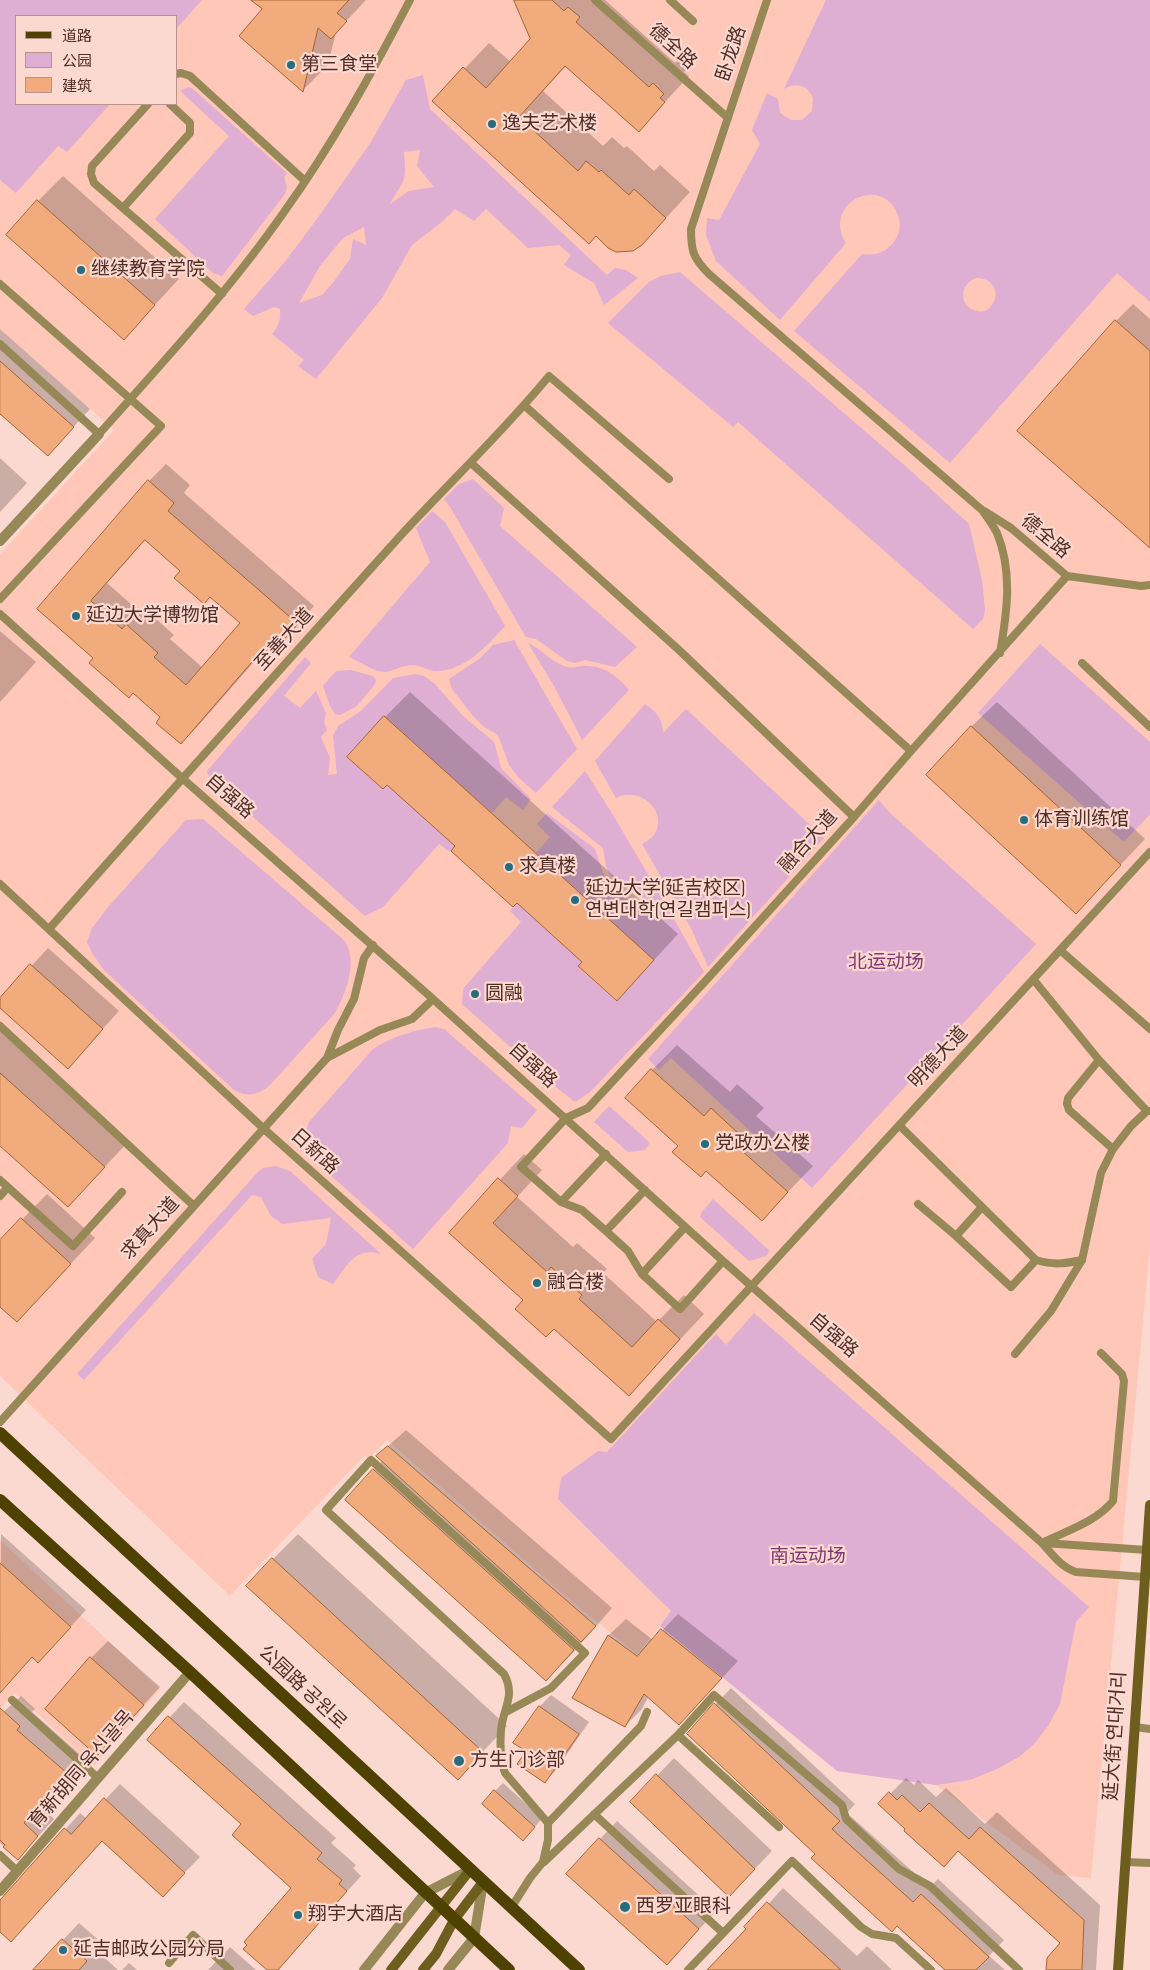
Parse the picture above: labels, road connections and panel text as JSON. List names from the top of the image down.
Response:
{
  "streets": {
    "main road": ["公园路 공원로", "延大街 연대거리"],
    "street": ["育新胡同 육신골목"],
    "lane": [
      "德全路",
      "卧龙路",
      "至善大道",
      "自强路",
      "融合大道",
      "明德大道",
      "日新路",
      "求真大道"
    ]
  },
  "crossings": [
    ["德全路", "卧龙路"],
    ["德全路", "融合大道"],
    ["至善大道", "自强路"],
    ["至善大道", "日新路"],
    ["自强路", "融合大道"],
    ["自强路", "明德大道"],
    ["自强路", "延大街 연대거리"],
    ["明德大道", "日新路"],
    ["日新路", "求真大道"]
  ],
  "parks": ["北运动场", "南运动场"],
  "places": [
    "第三食堂",
    "逸夫艺术楼",
    "继续教育学院",
    "延边大学博物馆",
    "体育训练馆",
    "求真楼",
    "延边大学(延吉校区) 연변대학(연길캠퍼스)",
    "圆融",
    "党政办公楼",
    "融合楼",
    "方生门诊部",
    "西罗亚眼科",
    "翔宇大酒店",
    "延吉邮政公园分局"
  ],
  "legend": ["道路", "公园", "建筑"]
}
